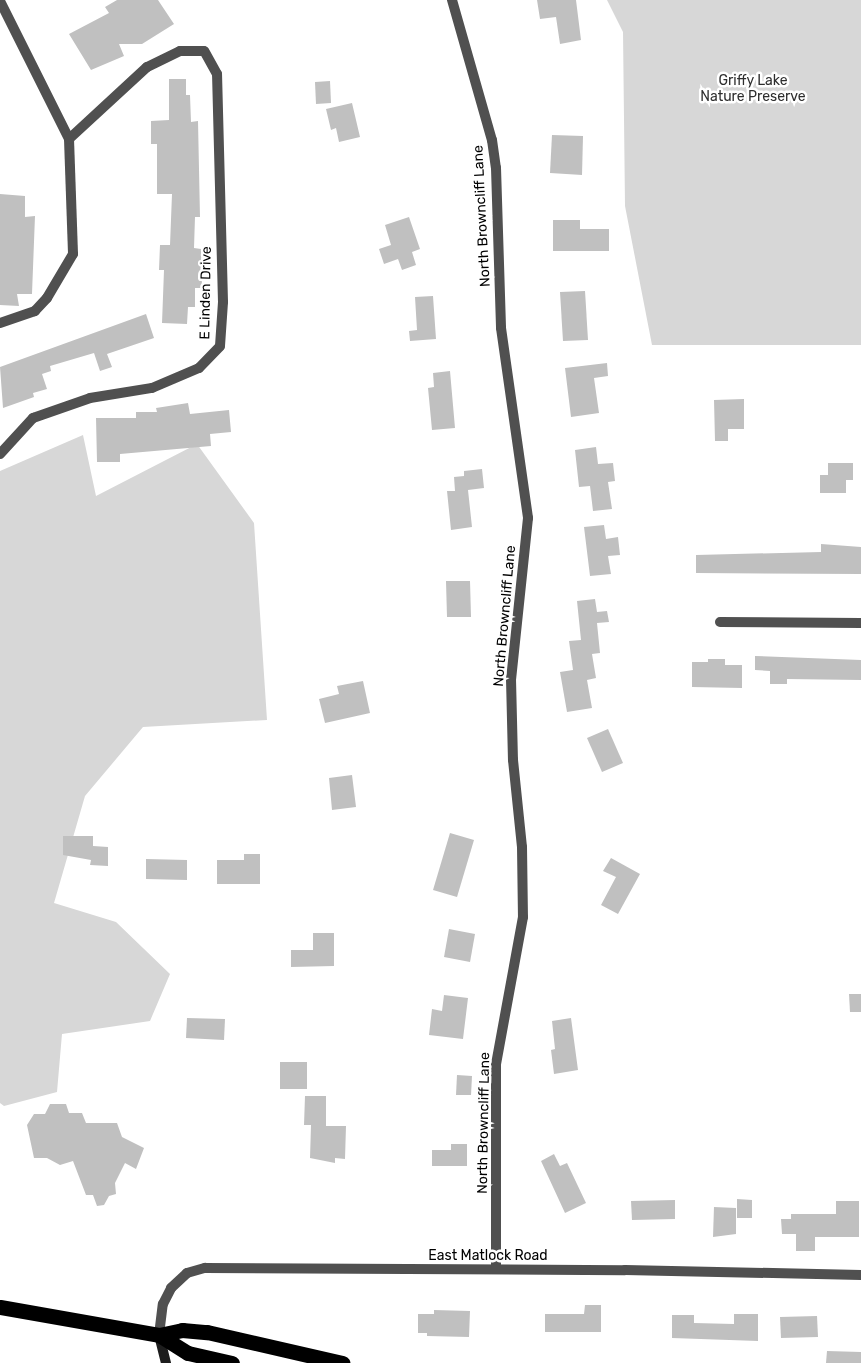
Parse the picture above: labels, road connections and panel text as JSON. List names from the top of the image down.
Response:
{
  "streets": {
    "street": ["North Browncliff Lane", "E Linden Drive", "East Matlock Road"]
  },
  "crossings": [
    ["North Browncliff Lane", "East Matlock Road"]
  ],
  "parks": ["Griffy Lake Nature Preserve"]
}
